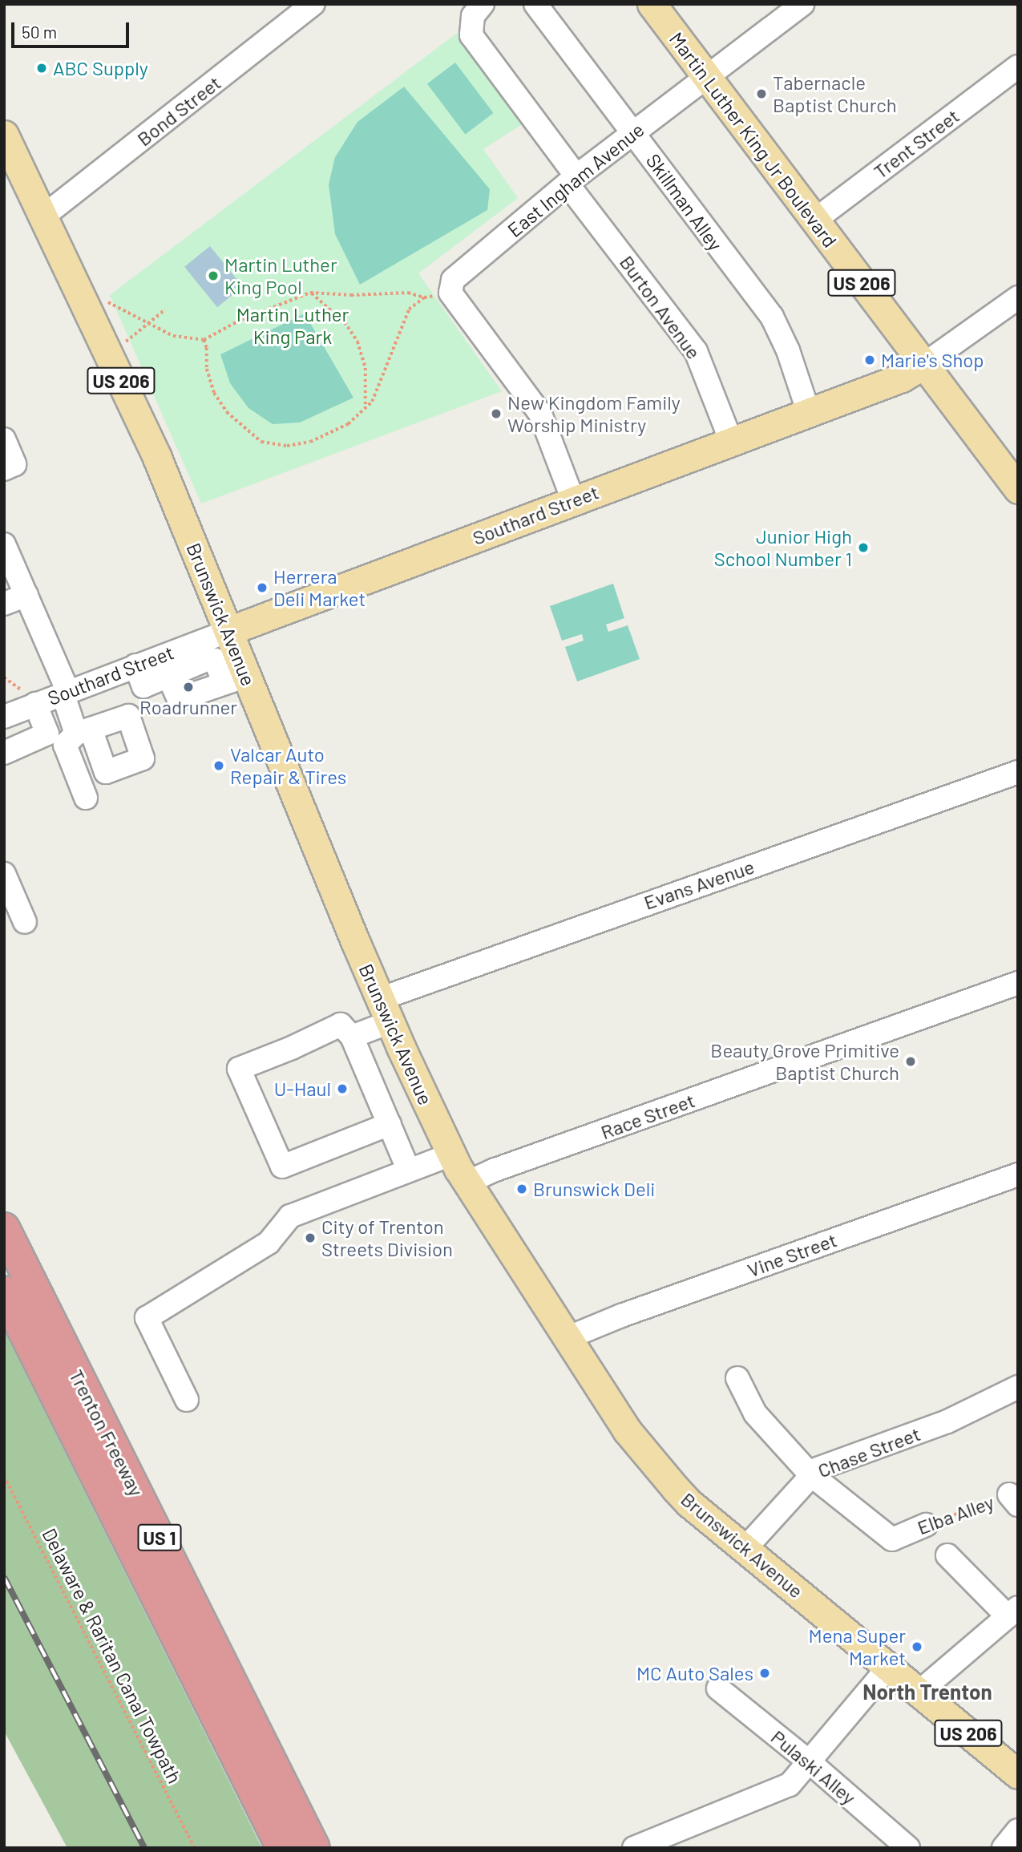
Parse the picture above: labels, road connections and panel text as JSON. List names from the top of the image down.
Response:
{
  "streets": {
    "highway": ["Trenton Freeway", "US 1"],
    "main road": [
      "Martin Luther King Jr Boulevard",
      "US 206",
      "Southard Street",
      "Brunswick Avenue"
    ],
    "street": [
      "Bond Street",
      "Trent Street",
      "East Ingham Avenue",
      "Skillman Alley",
      "Burton Avenue",
      "Evans Avenue",
      "Race Street",
      "Vine Street",
      "Chase Street",
      "Elba Alley",
      "Pulaski Alley"
    ],
    "path": ["Delaware & Raritan Canal Towpath"]
  },
  "crossings": [
    ["Bond Street", "Brunswick Avenue"],
    ["Martin Luther King Jr Boulevard", "Trent Street"],
    ["Martin Luther King Jr Boulevard", "East Ingham Avenue"],
    ["Martin Luther King Jr Boulevard", "Southard Street"],
    ["East Ingham Avenue", "Skillman Alley"],
    ["East Ingham Avenue", "Burton Avenue"],
    ["Skillman Alley", "Southard Street"],
    ["Burton Avenue", "Southard Street"],
    ["Southard Street", "Brunswick Avenue"],
    ["Brunswick Avenue", "Evans Avenue"],
    ["Brunswick Avenue", "Race Street"],
    ["Brunswick Avenue", "Vine Street"],
    ["Brunswick Avenue", "Chase Street"],
    ["Chase Street", "Elba Alley"]
  ],
  "districts": ["North Trenton"],
  "parks": ["Martin Luther King Park"],
  "places": [
    "ABC Supply",
    "Tabernacle Baptist Church",
    "Martin Luther King Pool",
    "Marie's Shop",
    "New Kingdom Family Worship Ministry",
    "Junior High School Number 1",
    "Herrera Deli Market",
    "Roadrunner",
    "Valcar Auto Repair & Tires",
    "Beauty Grove Primitive Baptist Church",
    "U-Haul",
    "Brunswick Deli",
    "City of Trenton Streets Division",
    "Mena Super Market",
    "MC Auto Sales"
  ],
  "scale_bar": "50 m"
}
